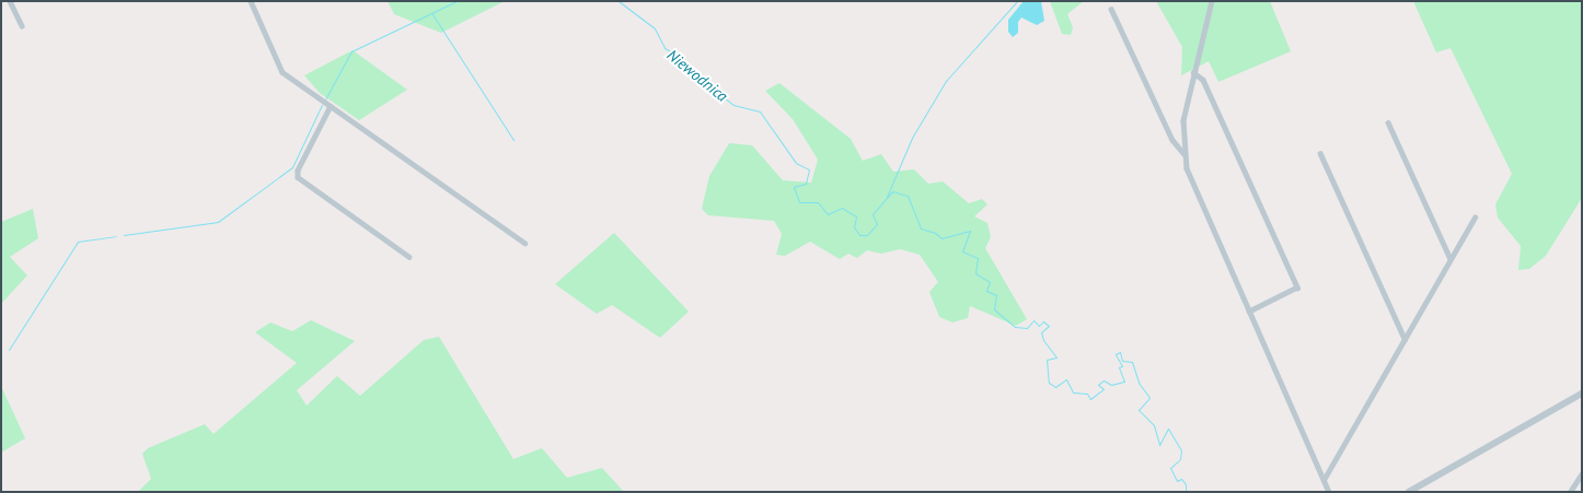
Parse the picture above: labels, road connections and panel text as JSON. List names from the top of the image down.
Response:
{
  "water": ["Niewodnica"]
}
